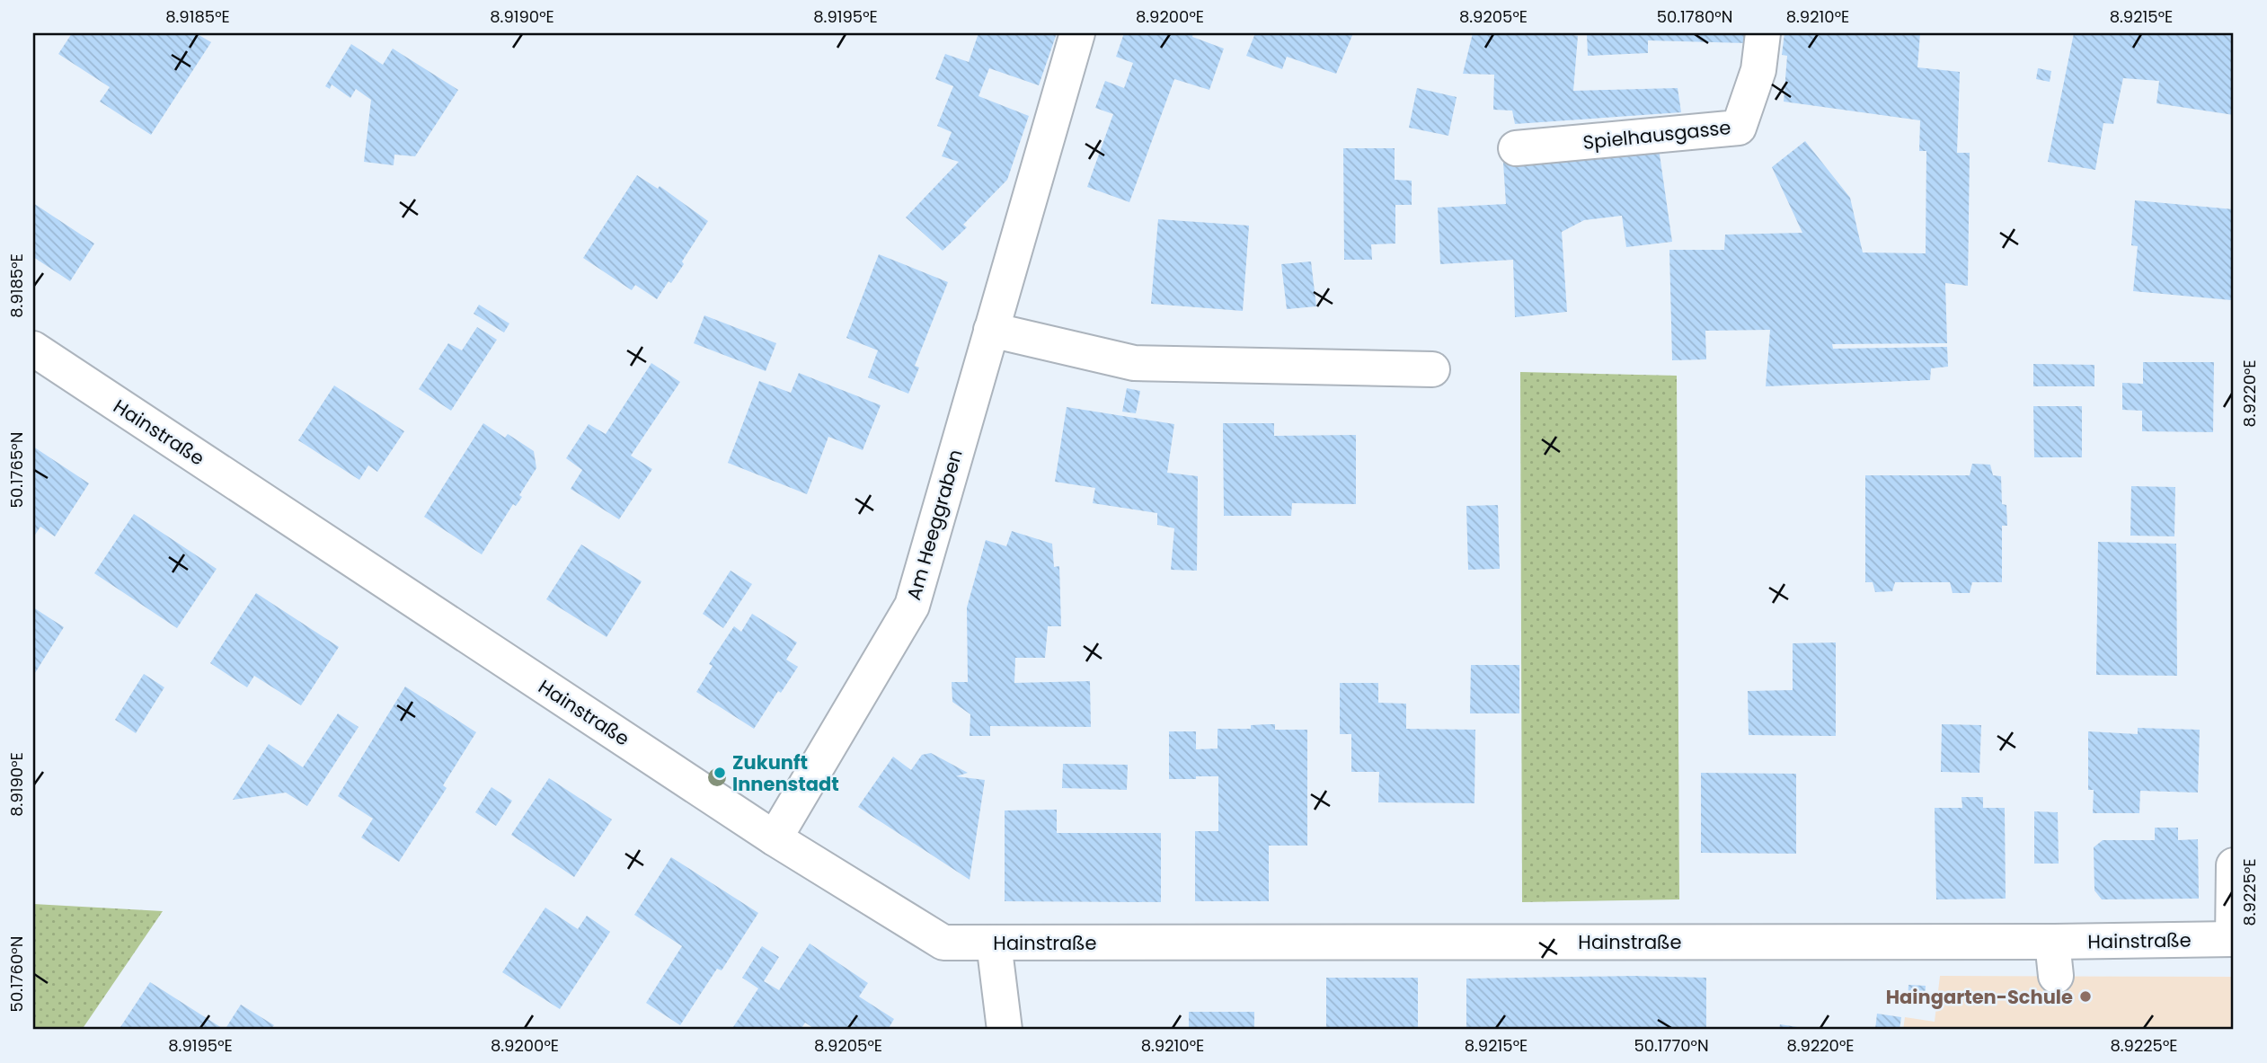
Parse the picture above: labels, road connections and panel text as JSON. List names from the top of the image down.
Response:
{
  "streets": {
    "street": ["Spielhausgasse", "Hainstraße", "Am Heeggraben"]
  },
  "crossings": [
    ["Hainstraße", "Am Heeggraben"]
  ],
  "places": ["Zukunft Innenstadt", "Haingarten-Schule"],
  "coordinates": [
    "8.9185°E",
    "8.9190°E",
    "8.9195°E",
    "8.9200°E",
    "8.9205°E",
    "50.1780°N",
    "8.9210°E",
    "8.9215°E",
    "8.9220°E",
    "50.1765°N",
    "8.9225°E",
    "50.1760°N",
    "50.1770°N"
  ]
}
